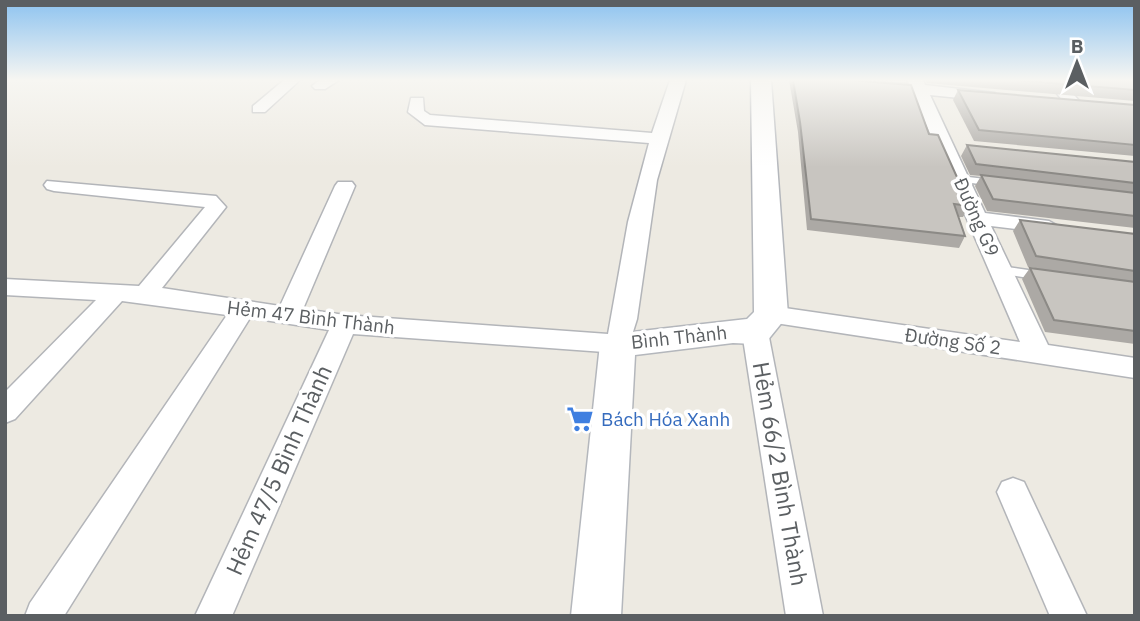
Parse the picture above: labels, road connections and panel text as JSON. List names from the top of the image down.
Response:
{
  "streets": {
    "street": [
      "Đường G9",
      "Hẻm 47 Bình Thành",
      "Bình Thành",
      "Đường Số 2",
      "Hẻm 47/5 Bình Thành",
      "Hẻm 66/2 Bình Thành"
    ]
  },
  "crossings": [
    ["Đường G9", "Đường Số 2"],
    ["Hẻm 47 Bình Thành", "Bình Thành"],
    ["Hẻm 47 Bình Thành", "Hẻm 47/5 Bình Thành"],
    ["Bình Thành", "Đường Số 2"],
    ["Bình Thành", "Hẻm 66/2 Bình Thành"],
    ["Đường Số 2", "Hẻm 66/2 Bình Thành"]
  ],
  "places": {
    "supermarket": ["Bách Hóa Xanh"]
  },
  "north": "top"
}
